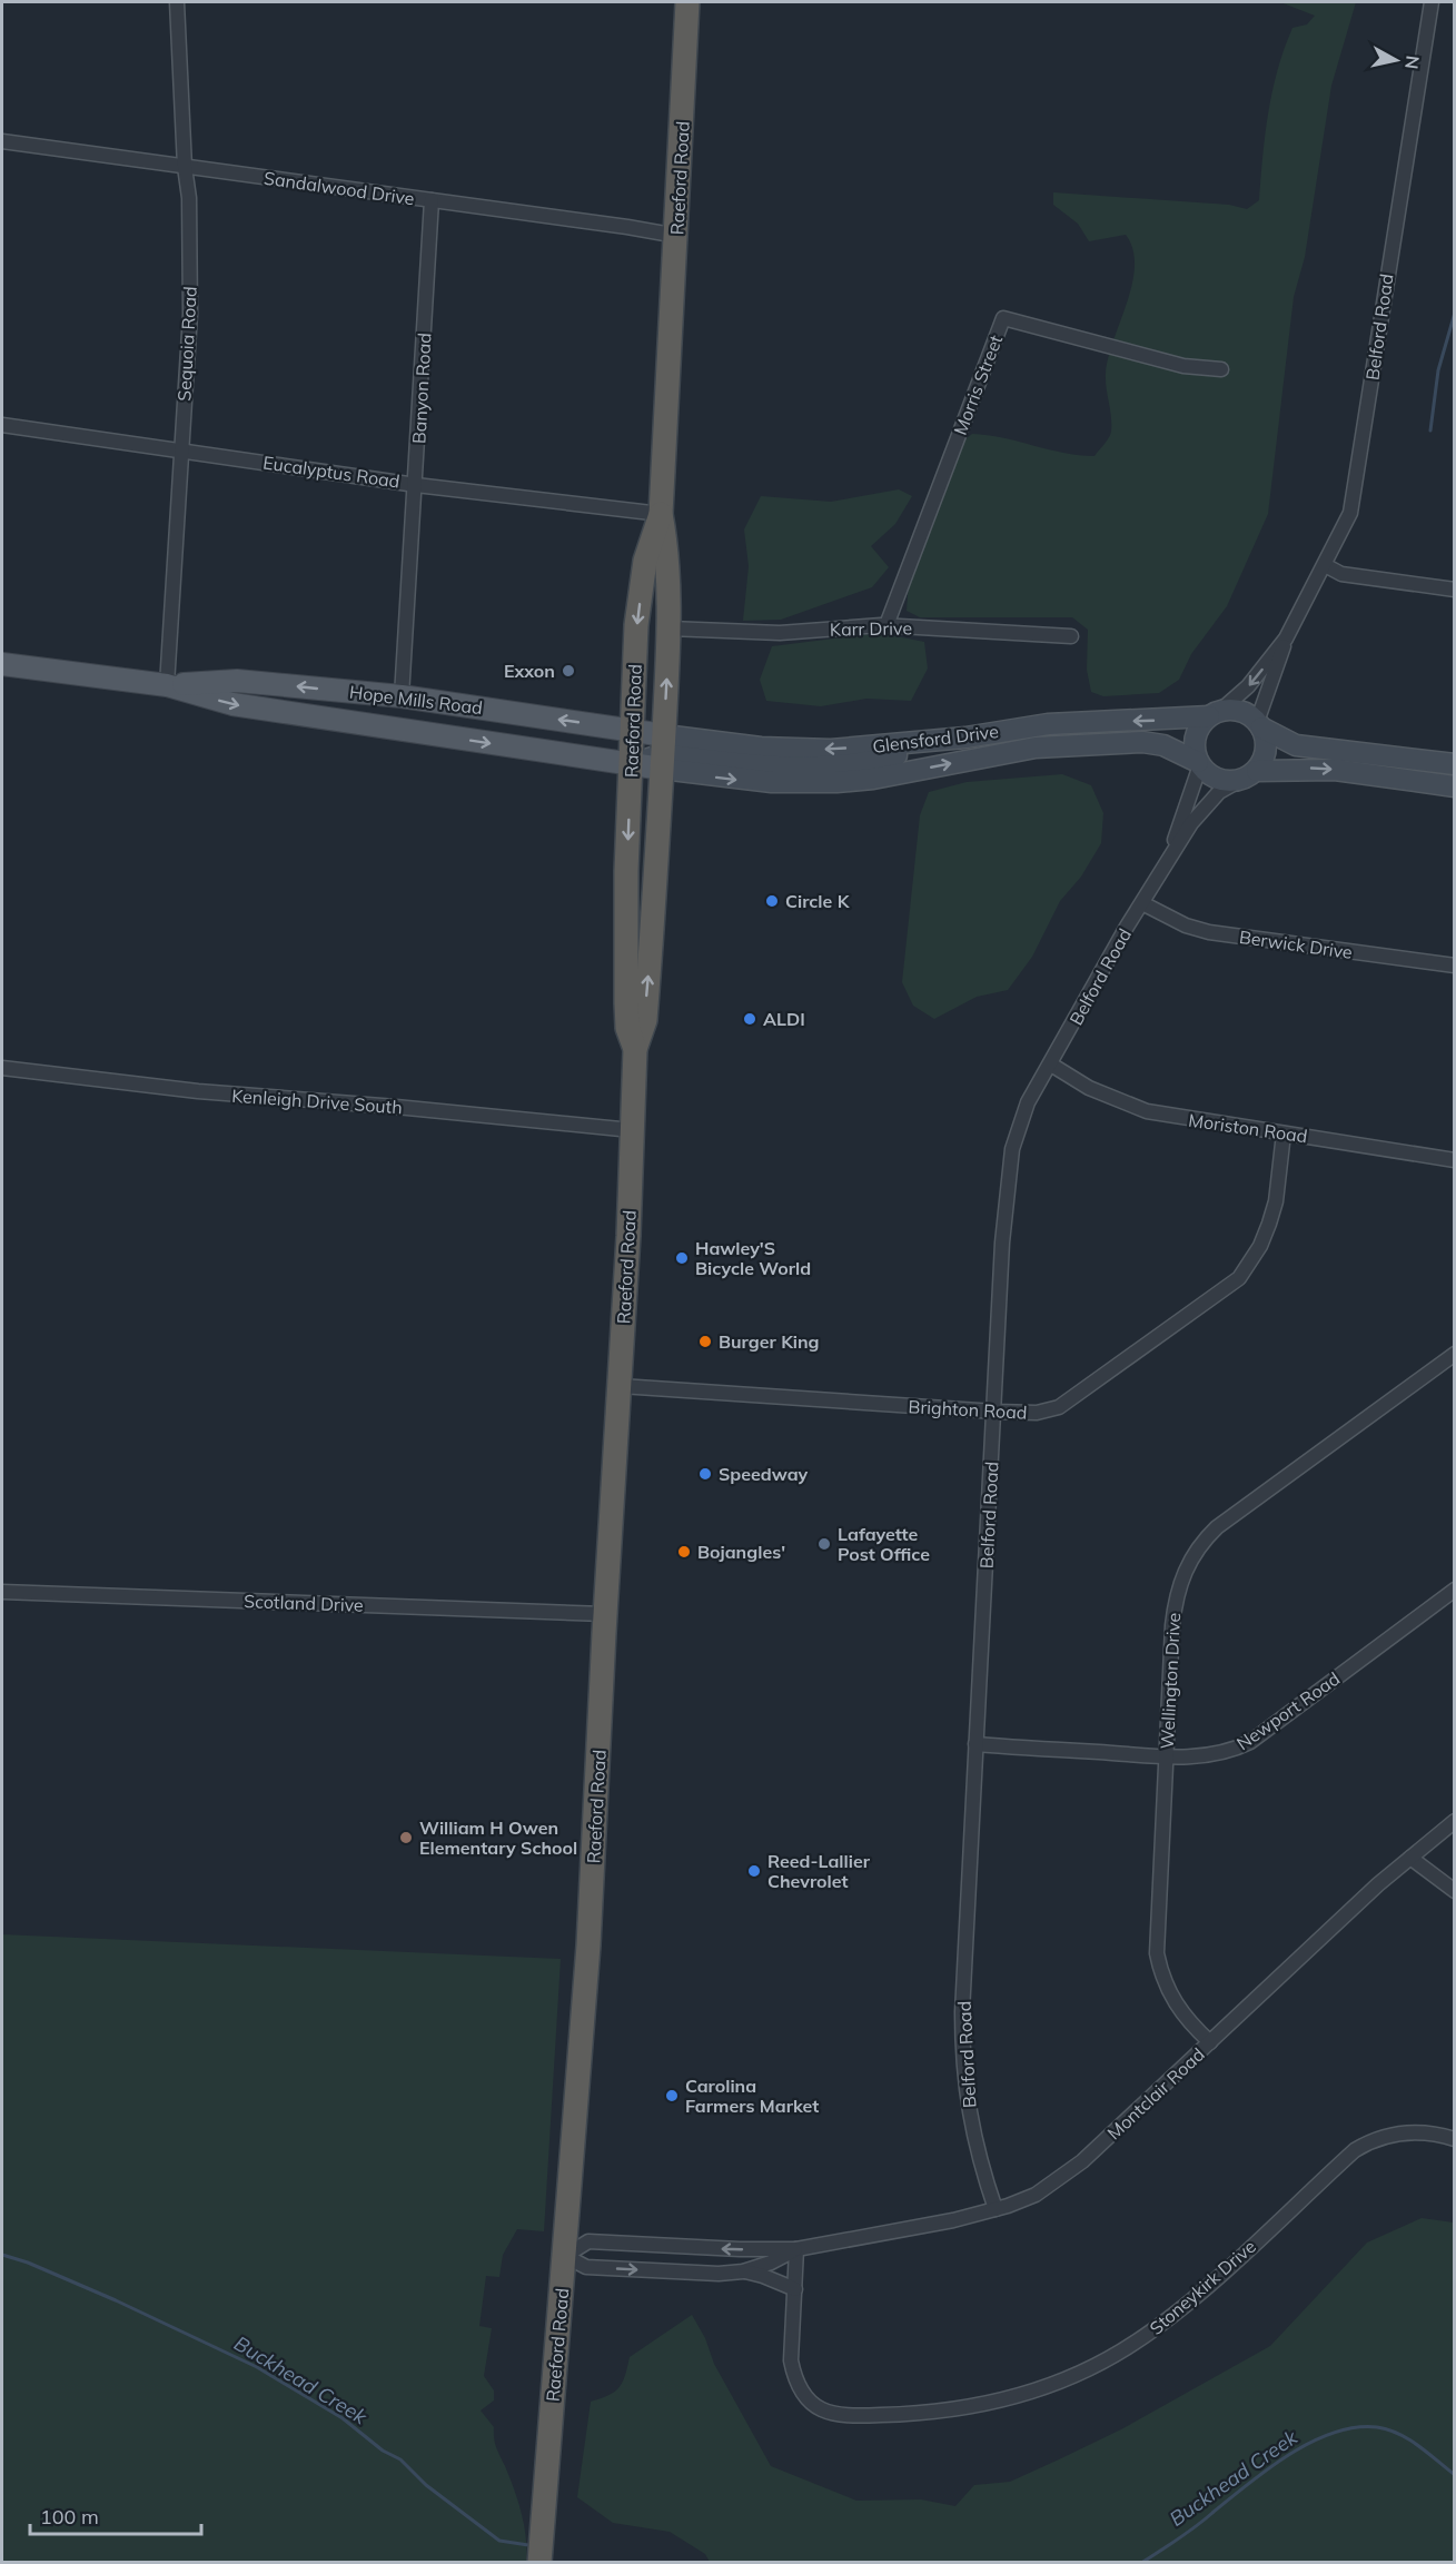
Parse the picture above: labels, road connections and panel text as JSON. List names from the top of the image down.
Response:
{
  "streets": {
    "highway": ["Raeford Road"],
    "main road": ["Hope Mills Road", "Glensford Drive"],
    "street": [
      "Sandalwood Drive",
      "Belford Road",
      "Sequoia Road",
      "Morris Street",
      "Banyon Road",
      "Eucalyptus Road",
      "Karr Drive",
      "Berwick Drive",
      "Kenleigh Drive South",
      "Moriston Road",
      "Brighton Road",
      "Scotland Drive",
      "Wellington Drive",
      "Newport Road",
      "Montclair Road",
      "Stoneykirk Drive"
    ]
  },
  "crossings": [
    ["Raeford Road", "Sandalwood Drive"],
    ["Raeford Road", "Eucalyptus Road"],
    ["Raeford Road", "Karr Drive"],
    ["Raeford Road", "Hope Mills Road"],
    ["Raeford Road", "Glensford Drive"],
    ["Raeford Road", "Kenleigh Drive South"],
    ["Raeford Road", "Brighton Road"],
    ["Raeford Road", "Scotland Drive"],
    ["Raeford Road", "Montclair Road"],
    ["Sandalwood Drive", "Sequoia Road"],
    ["Sandalwood Drive", "Banyon Road"],
    ["Belford Road", "Glensford Drive"],
    ["Belford Road", "Berwick Drive"],
    ["Belford Road", "Moriston Road"],
    ["Belford Road", "Brighton Road"],
    ["Belford Road", "Newport Road"],
    ["Belford Road", "Montclair Road"],
    ["Sequoia Road", "Eucalyptus Road"],
    ["Sequoia Road", "Hope Mills Road"],
    ["Morris Street", "Karr Drive"],
    ["Banyon Road", "Eucalyptus Road"],
    ["Banyon Road", "Hope Mills Road"],
    ["Hope Mills Road", "Glensford Drive"],
    ["Moriston Road", "Brighton Road"],
    ["Wellington Drive", "Newport Road"],
    ["Wellington Drive", "Montclair Road"],
    ["Montclair Road", "Stoneykirk Drive"]
  ],
  "water": ["Buckhead Creek"],
  "places": [
    "Exxon",
    "Circle K",
    "ALDI",
    "Hawley'S Bicycle World",
    "Burger King",
    "Speedway",
    "Lafayette Post Office",
    "Bojangles'",
    "William H Owen Elementary School",
    "Reed-Lallier Chevrolet",
    "Carolina Farmers Market"
  ],
  "scale_bar": "100 m",
  "north": "right"
}
